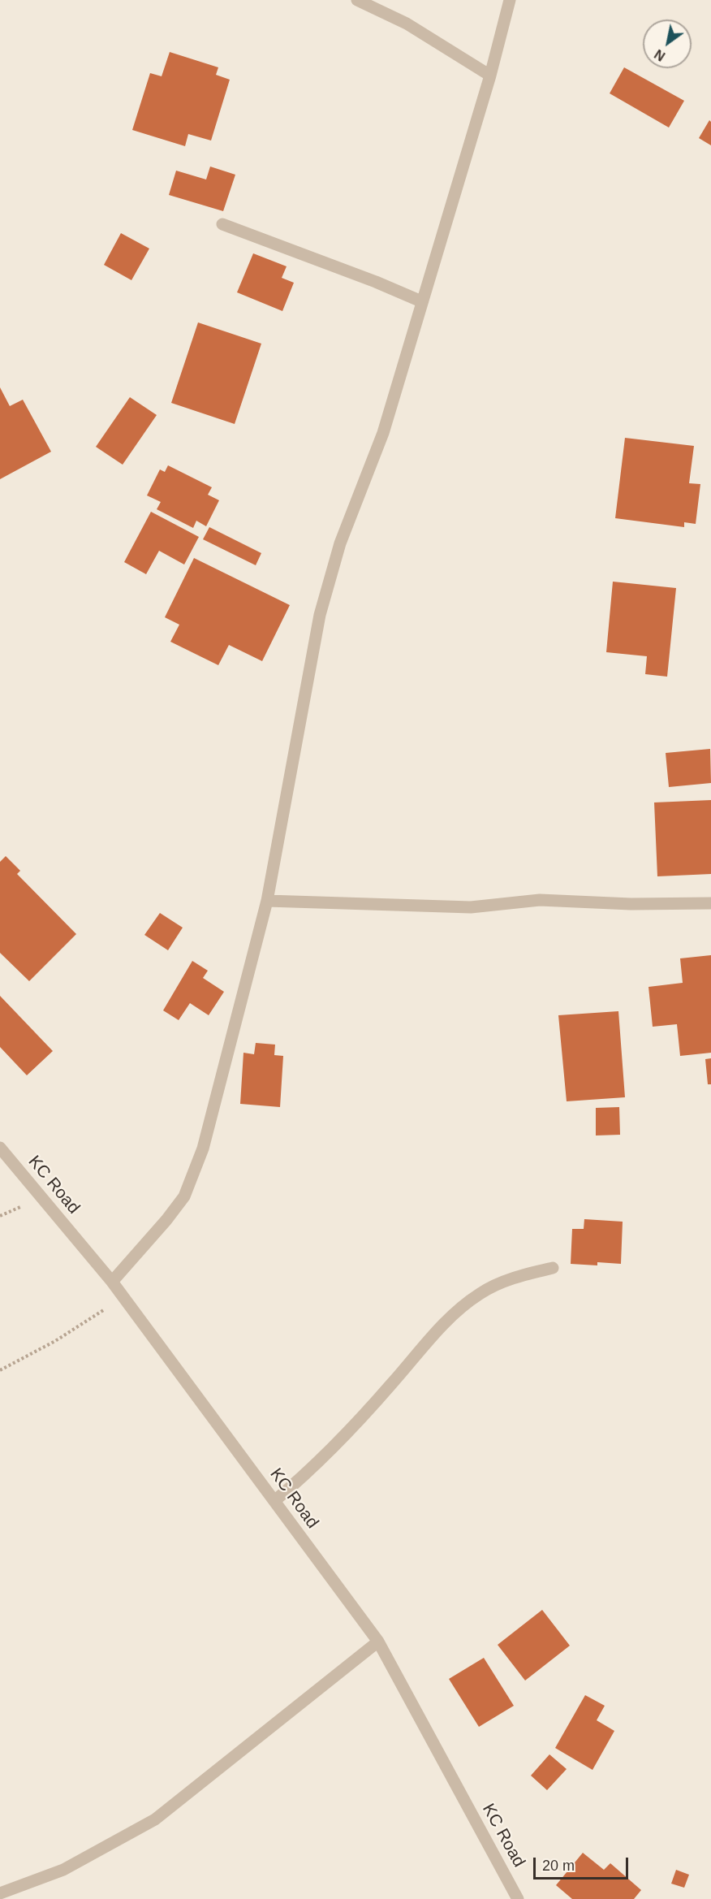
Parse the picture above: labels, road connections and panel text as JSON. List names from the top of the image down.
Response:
{
  "streets": {
    "street": ["KC Road"]
  },
  "scale_bar": "20 m",
  "north": "bottom left"
}
